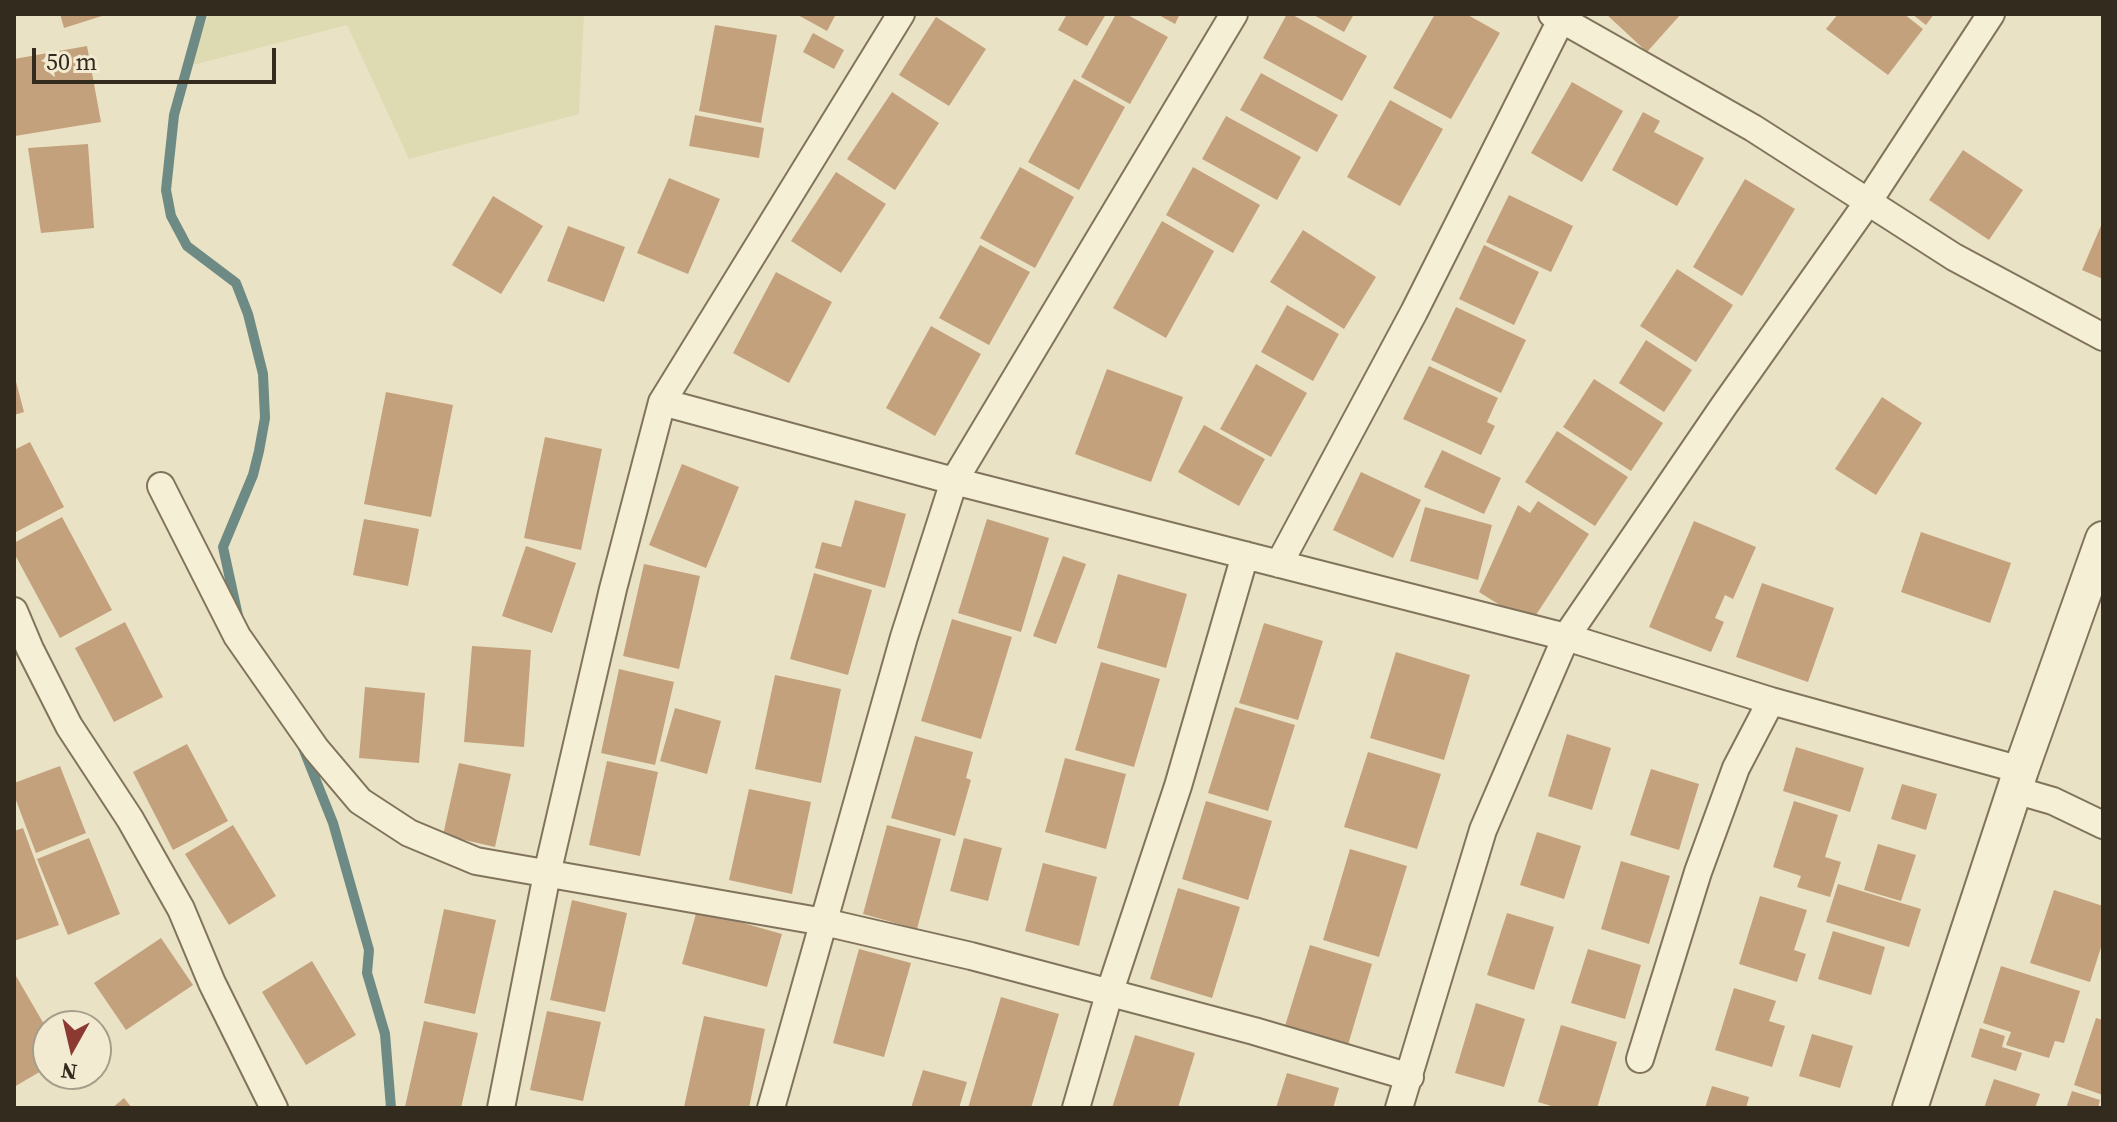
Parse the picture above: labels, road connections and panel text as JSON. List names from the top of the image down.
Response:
{
  "scale_bar": "50 m",
  "north": "bottom"
}
